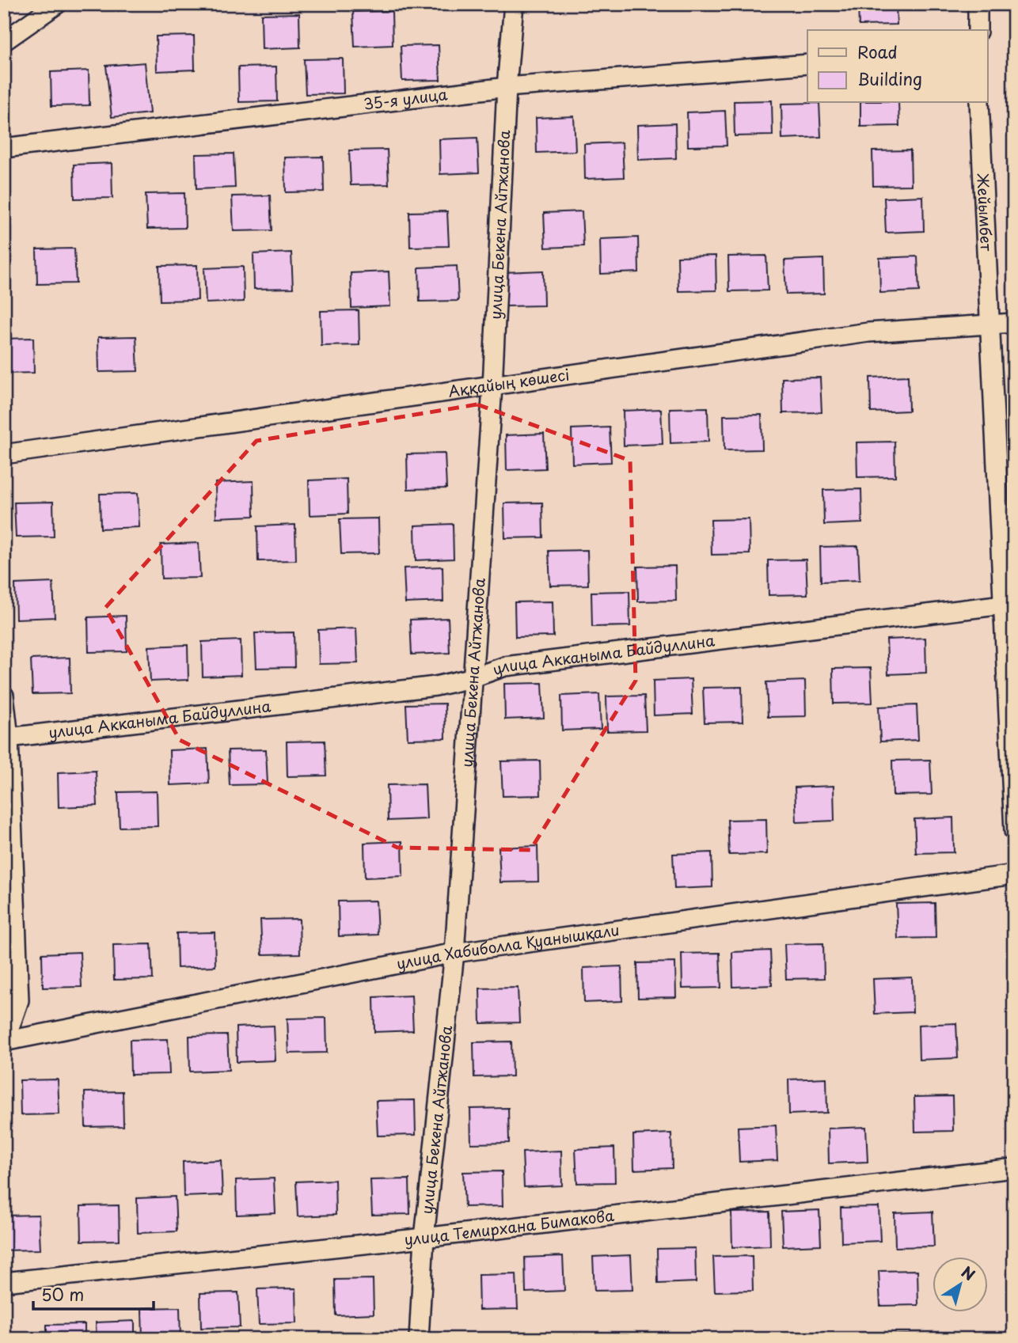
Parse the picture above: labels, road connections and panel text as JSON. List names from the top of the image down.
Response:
{
  "streets": {
    "street": [
      "35-я улица",
      "Жейымбет",
      "улица Бекена Айтжанова",
      "Аққайың көшесі",
      "улица Акканыма Байдуллина",
      "улица Хабиболла Қуанышқали",
      "улица Темирхана Бимакова"
    ]
  },
  "crossings": [
    ["35-я улица", "улица Бекена Айтжанова"],
    ["Жейымбет", "Аққайың көшесі"],
    ["Жейымбет", "улица Акканыма Байдуллина"],
    ["улица Бекена Айтжанова", "Аққайың көшесі"],
    ["улица Бекена Айтжанова", "улица Акканыма Байдуллина"],
    ["улица Бекена Айтжанова", "улица Хабиболла Қуанышқали"],
    ["улица Бекена Айтжанова", "улица Темирхана Бимакова"]
  ],
  "legend": ["Road", "Building"],
  "scale_bar": "50 m",
  "north": "top right"
}
